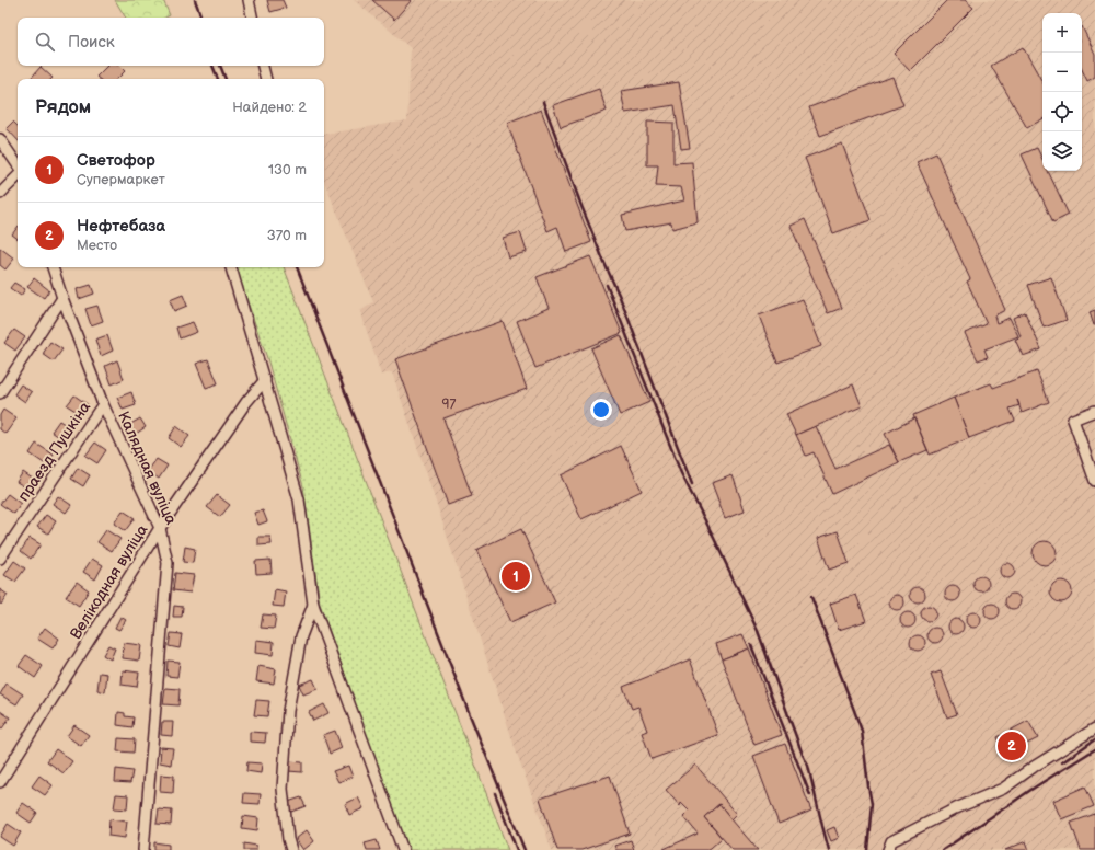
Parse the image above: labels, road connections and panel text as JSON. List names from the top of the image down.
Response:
{
  "streets": {
    "street": ["праезд Пушкіна", "Калядная вуліца", "Велікодная вуліца"]
  },
  "crossings": [
    ["праезд Пушкіна", "Калядная вуліца"],
    ["Калядная вуліца", "Велікодная вуліца"]
  ],
  "house_numbers": ["97"],
  "page": {
    "map_buttons": ["+", "−"],
    "search": "Поиск",
    "heading": ["Рядом", "Найдено: 2"],
    "list": [
      {
        "mark": "1",
        "name": "Светофор",
        "note": "Супермаркет",
        "value": "130 m"
      },
      {
        "mark": "2",
        "name": "Нефтебаза",
        "note": "Место",
        "value": "370 m"
      }
    ],
    "pins": ["1", "2"]
  }
}
